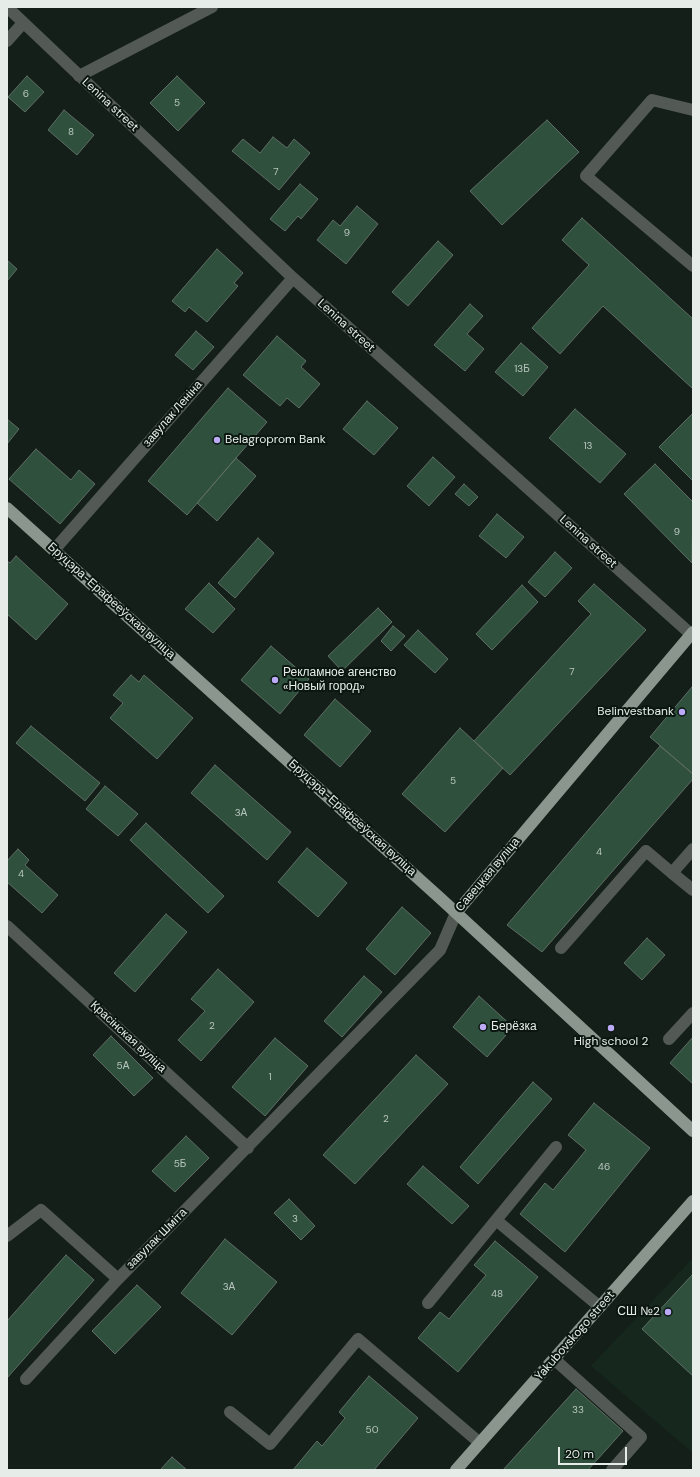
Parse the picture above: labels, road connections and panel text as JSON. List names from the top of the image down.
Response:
{
  "streets": {
    "main road": ["Бруцэра-Ерафееўская вуліца", "Савецкая вуліца", "Yakubovskogo street"],
    "street": [
      "Lenina street",
      "завулак Леніна",
      "Красінская вуліца",
      "завулак Шміта"
    ]
  },
  "crossings": [
    ["Lenina street", "завулак Леніна"],
    ["Lenina street", "Савецкая вуліца"],
    ["завулак Леніна", "Бруцэра-Ерафееўская вуліца"],
    ["Бруцэра-Ерафееўская вуліца", "Савецкая вуліца"],
    ["Савецкая вуліца", "Красінская вуліца"],
    ["Савецкая вуліца", "завулак Шміта"],
    ["Красінская вуліца", "завулак Шміта"]
  ],
  "places": [
    "Belagroprom Bank",
    "Рекламное агенство «Новый город»",
    "Belinvestbank",
    "Берёзка",
    "High school 2",
    "СШ №2"
  ],
  "house_numbers": [
    "6",
    "5",
    "8",
    "7",
    "9",
    "13Б",
    "13",
    "9",
    "7",
    "5",
    "3А",
    "4",
    "4",
    "2",
    "5А",
    "1",
    "2",
    "5Б",
    "46",
    "3",
    "3А",
    "48",
    "33",
    "50"
  ],
  "scale_bar": "20 m"
}
